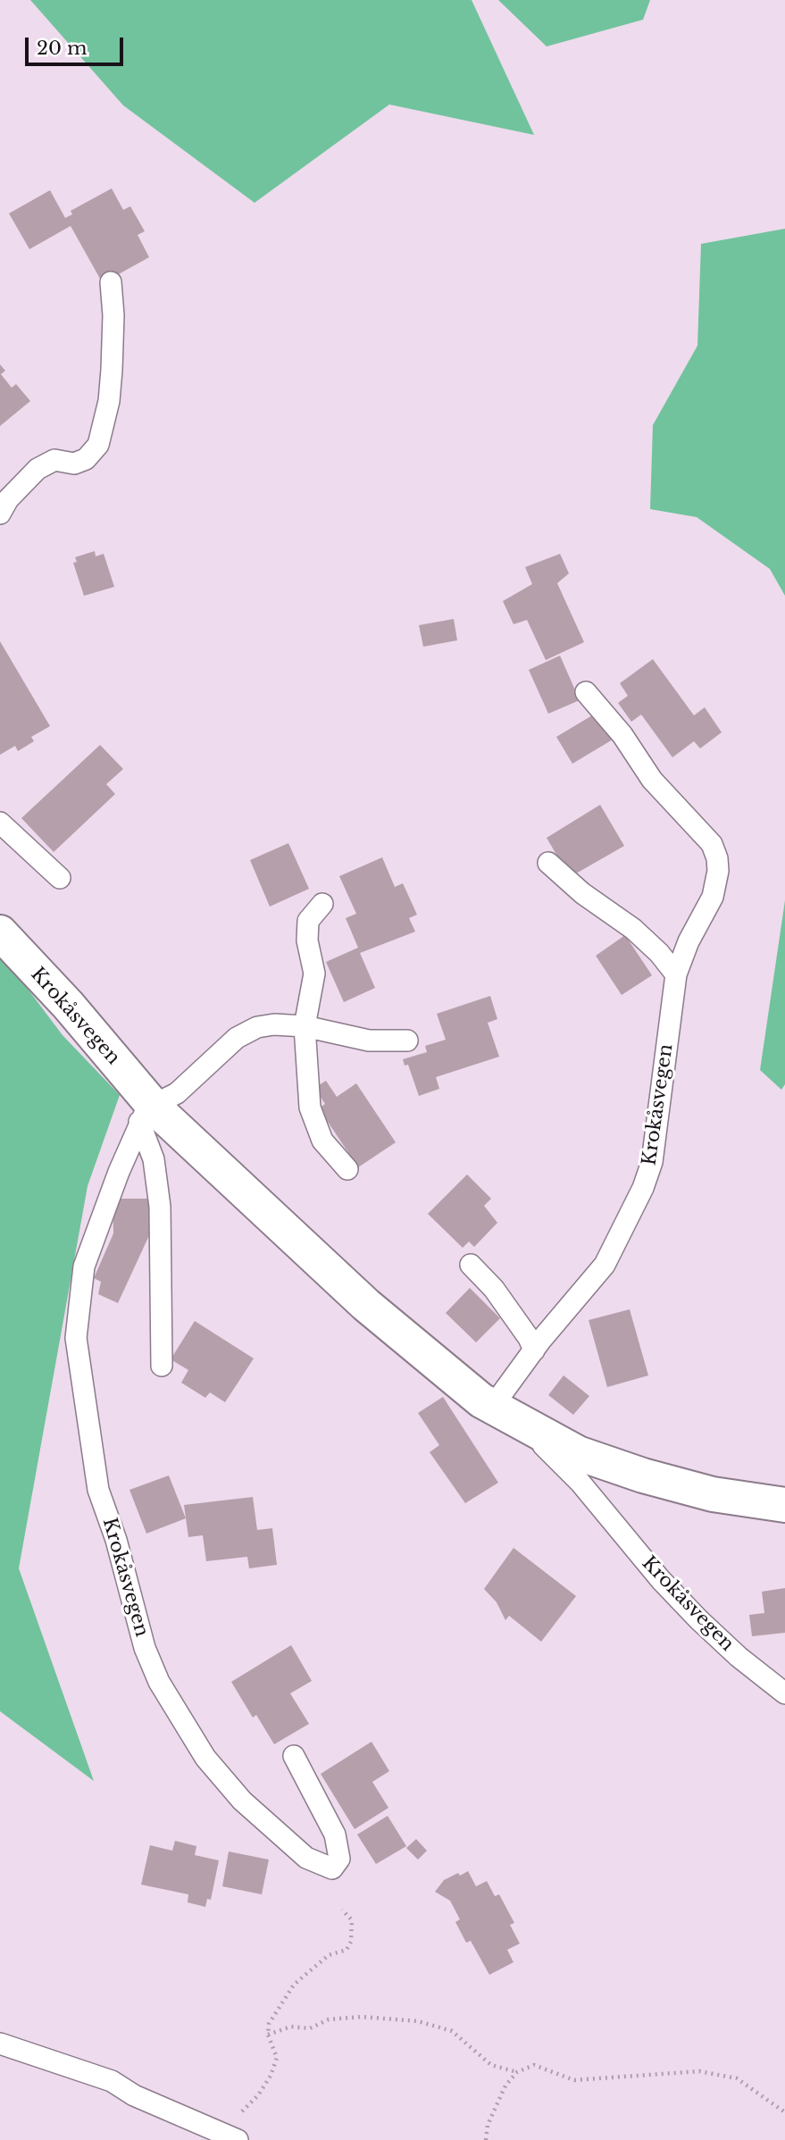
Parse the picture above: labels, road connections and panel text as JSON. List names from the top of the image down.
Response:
{
  "streets": {
    "street": ["Krokåsvegen"]
  },
  "scale_bar": "20 m"
}
